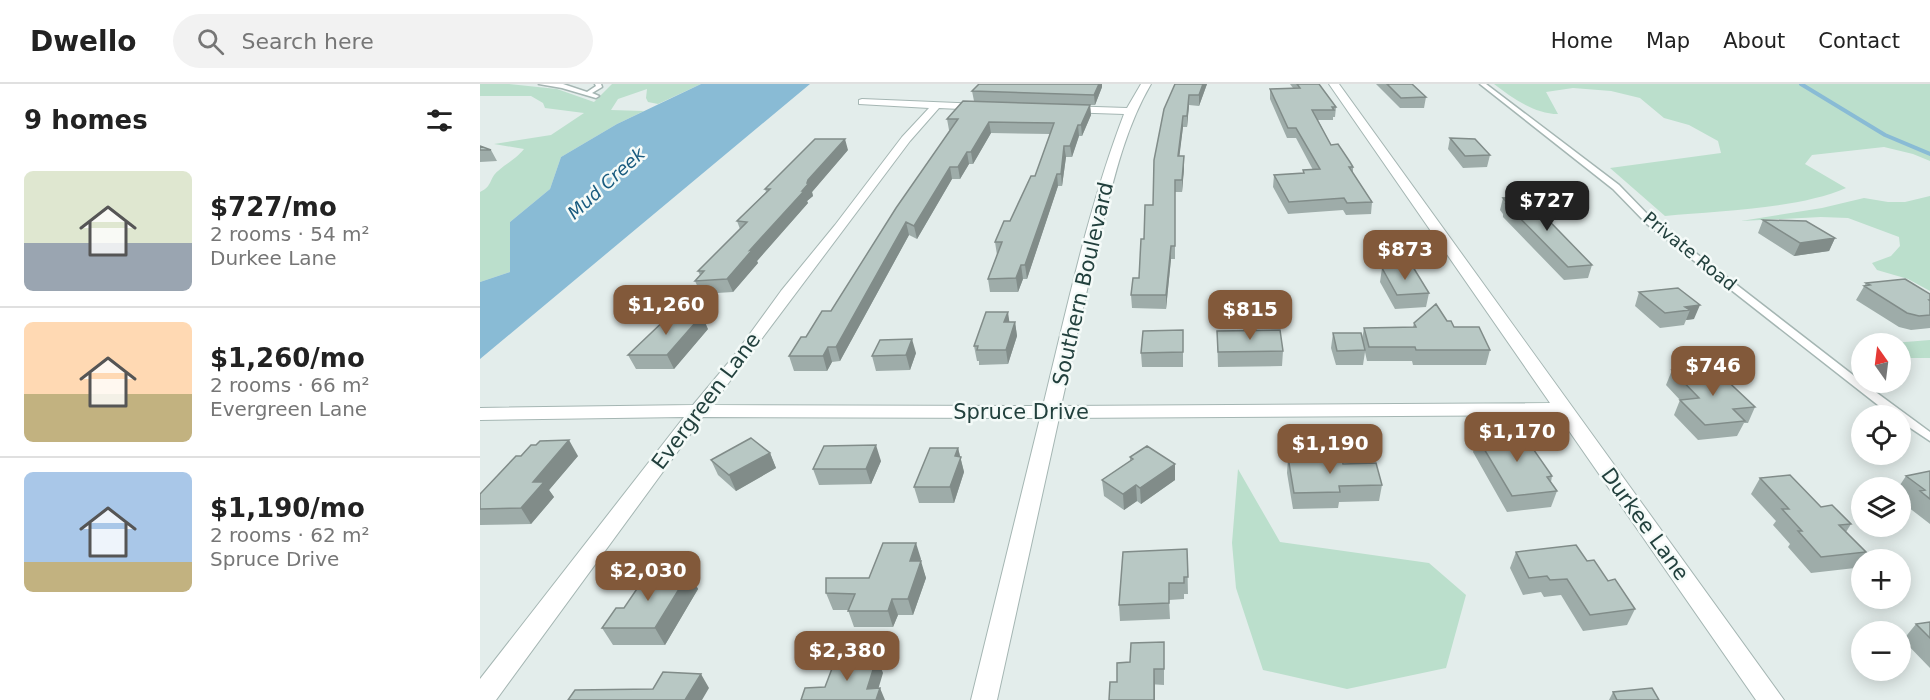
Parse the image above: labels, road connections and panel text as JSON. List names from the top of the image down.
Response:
{
  "streets": {
    "street": [
      "Southern Boulevard",
      "Evergreen Lane",
      "Spruce Drive",
      "Durkee Lane"
    ],
    "lane": ["Private Road"]
  },
  "crossings": [
    ["Southern Boulevard", "Spruce Drive"],
    ["Evergreen Lane", "Spruce Drive"],
    ["Spruce Drive", "Durkee Lane"]
  ],
  "water": ["Mud Creek"],
  "north": "top",
  "page": {
    "header": "Dwello",
    "search": "Search here",
    "nav": [
      "Home",
      "Map",
      "About",
      "Contact"
    ],
    "heading": "9 homes",
    "list": [
      {
        "name": "$727/mo",
        "note": "2 rooms · 54 m² · Durkee Lane"
      },
      {
        "name": "$1,260/mo",
        "note": "2 rooms · 66 m² · Evergreen Lane"
      },
      {
        "name": "$1,190/mo",
        "note": "2 rooms · 62 m² · Spruce Drive"
      }
    ],
    "price": [
      "$727",
      "$873",
      "$1,260",
      "$815",
      "$746",
      "$1,170",
      "$1,190",
      "$2,030",
      "$2,380"
    ],
    "map_buttons": ["+", "−"]
  }
}
